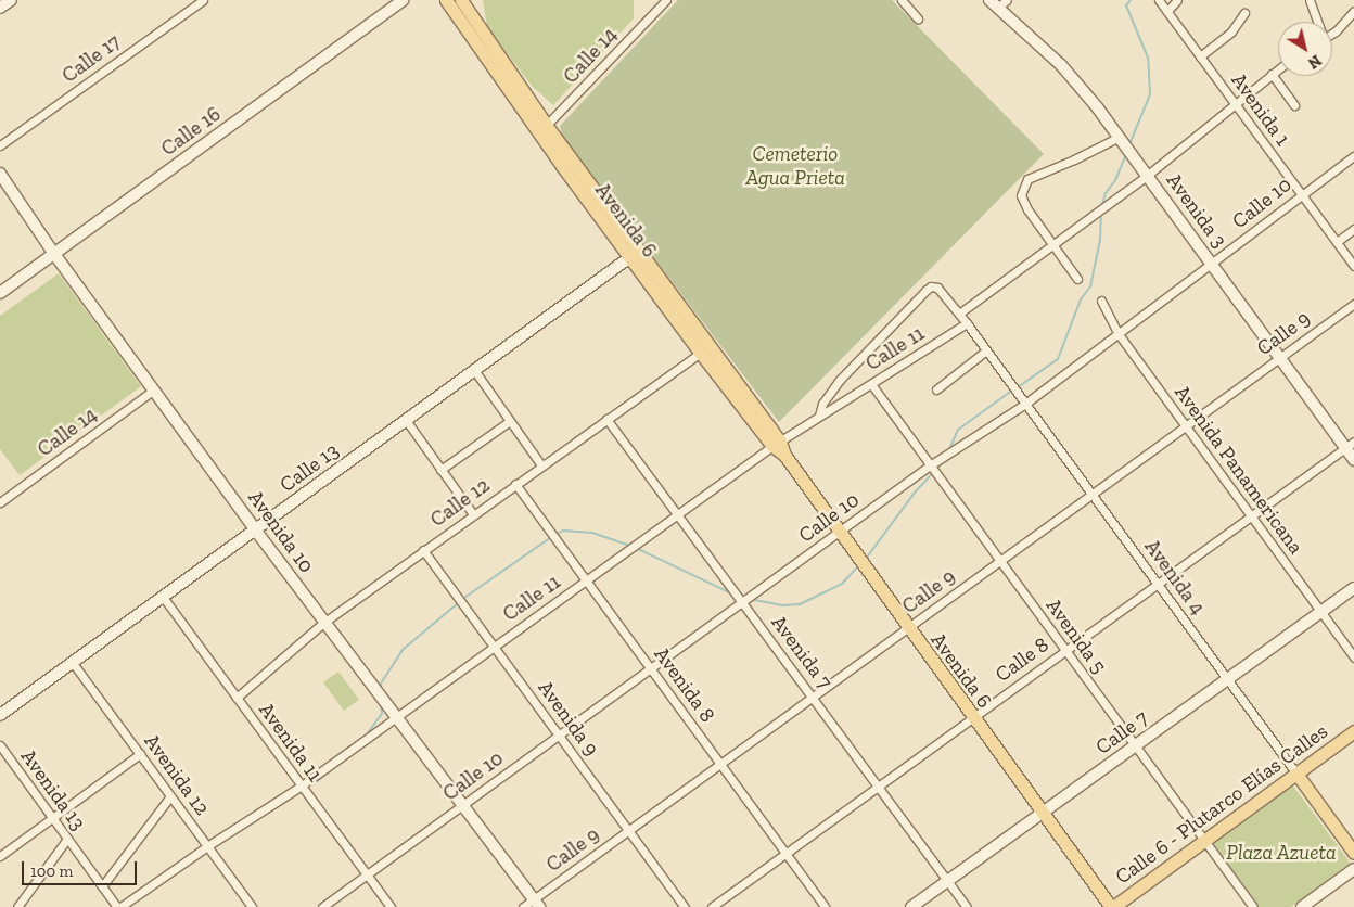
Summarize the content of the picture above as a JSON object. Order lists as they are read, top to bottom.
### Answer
{
  "streets": {
    "main road": ["Avenida 6", "Avenida 4", "Calle 6 - Plutarco Elías Calles"],
    "street": [
      "Calle 14",
      "Calle 17",
      "Avenida 1",
      "Calle 16",
      "Calle 10",
      "Avenida 3",
      "Calle 9",
      "Calle 11",
      "Calle 13",
      "Avenida Panamericana",
      "Calle 12",
      "Avenida 10",
      "Avenida 5",
      "Avenida 7",
      "Calle 8",
      "Avenida 8",
      "Avenida 9",
      "Calle 7",
      "Avenida 11",
      "Avenida 12",
      "Avenida 13"
    ]
  },
  "crossings": [
    ["Calle 14", "Avenida 6"],
    ["Calle 14", "Avenida 10"],
    ["Avenida 1", "Calle 10"],
    ["Calle 16", "Avenida 10"],
    ["Calle 10", "Avenida 3"],
    ["Calle 10", "Avenida 6"],
    ["Calle 10", "Avenida Panamericana"],
    ["Calle 10", "Avenida 10"],
    ["Calle 10", "Avenida 4"],
    ["Calle 10", "Avenida 5"],
    ["Calle 10", "Avenida 7"],
    ["Calle 10", "Avenida 8"],
    ["Calle 10", "Avenida 9"],
    ["Calle 10", "Avenida 11"],
    ["Avenida 3", "Calle 9"],
    ["Avenida 3", "Calle 8"],
    ["Avenida 6", "Calle 9"],
    ["Avenida 6", "Calle 11"],
    ["Avenida 6", "Calle 13"],
    ["Avenida 6", "Calle 12"],
    ["Avenida 6", "Calle 8"],
    ["Avenida 6", "Calle 7"],
    ["Avenida 6", "Calle 6 - Plutarco Elías Calles"],
    ["Calle 9", "Avenida Panamericana"],
    ["Calle 9", "Avenida 10"],
    ["Calle 9", "Avenida 4"],
    ["Calle 9", "Avenida 5"],
    ["Calle 9", "Avenida 7"],
    ["Calle 9", "Avenida 8"],
    ["Calle 9", "Avenida 9"],
    ["Calle 11", "Avenida 10"],
    ["Calle 11", "Avenida 4"],
    ["Calle 11", "Avenida 5"],
    ["Calle 11", "Avenida 7"],
    ["Calle 11", "Avenida 8"],
    ["Calle 11", "Avenida 9"],
    ["Calle 11", "Avenida 11"],
    ["Calle 11", "Avenida 12"],
    ["Calle 11", "Avenida 13"],
    ["Calle 13", "Avenida 10"],
    ["Calle 13", "Avenida 11"],
    ["Calle 13", "Avenida 12"],
    ["Avenida Panamericana", "Calle 8"],
    ["Avenida Panamericana", "Calle 7"],
    ["Calle 12", "Avenida 10"],
    ["Calle 12", "Avenida 7"],
    ["Calle 12", "Avenida 8"],
    ["Calle 12", "Avenida 9"],
    ["Calle 12", "Avenida 11"],
    ["Avenida 4", "Calle 8"],
    ["Avenida 4", "Calle 7"],
    ["Avenida 4", "Calle 6 - Plutarco Elías Calles"],
    ["Avenida 5", "Calle 8"],
    ["Avenida 5", "Calle 7"],
    ["Avenida 5", "Calle 6 - Plutarco Elías Calles"],
    ["Avenida 7", "Calle 8"],
    ["Avenida 7", "Calle 7"],
    ["Calle 8", "Avenida 8"]
  ],
  "parks": ["Cemeterio Agua Prieta", "Plaza Azueta"],
  "scale_bar": "100 m",
  "north": "bottom right"
}
